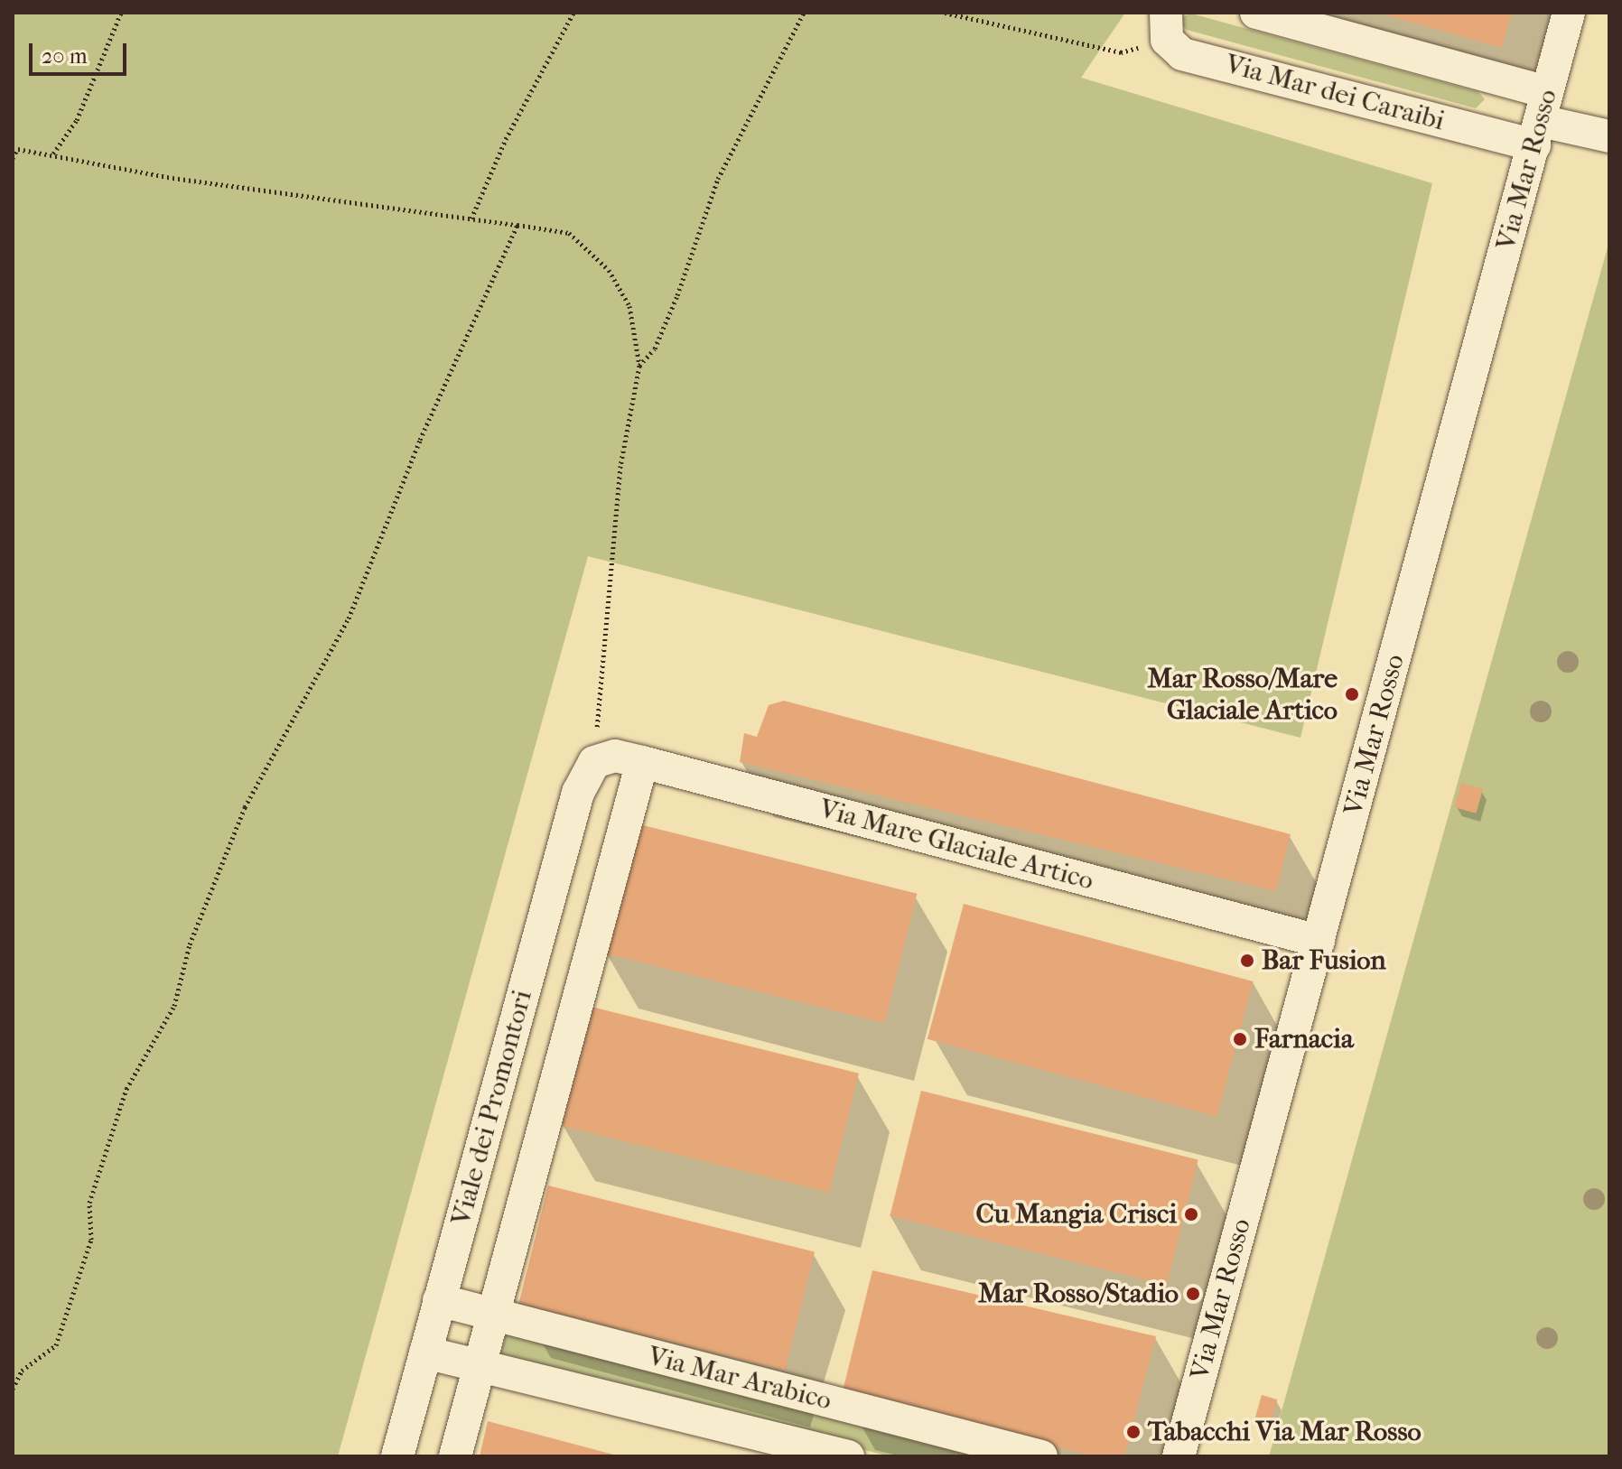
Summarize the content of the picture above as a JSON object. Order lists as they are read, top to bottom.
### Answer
{
  "streets": {
    "street": [
      "Via Mar dei Caraibi",
      "Via Mar Rosso",
      "Via Mare Glaciale Artico",
      "Viale dei Promontori",
      "Via Mar Arabico"
    ]
  },
  "crossings": [
    ["Via Mar dei Caraibi", "Via Mar Rosso"],
    ["Via Mar Rosso", "Via Mare Glaciale Artico"],
    ["Via Mare Glaciale Artico", "Viale dei Promontori"],
    ["Viale dei Promontori", "Via Mar Arabico"]
  ],
  "places": [
    "Mar Rosso/Mare Glaciale Artico",
    "Bar Fusion",
    "Farnacia",
    "Cu Mangia Crisci",
    "Mar Rosso/Stadio",
    "Tabacchi Via Mar Rosso"
  ],
  "scale_bar": "20 m"
}
